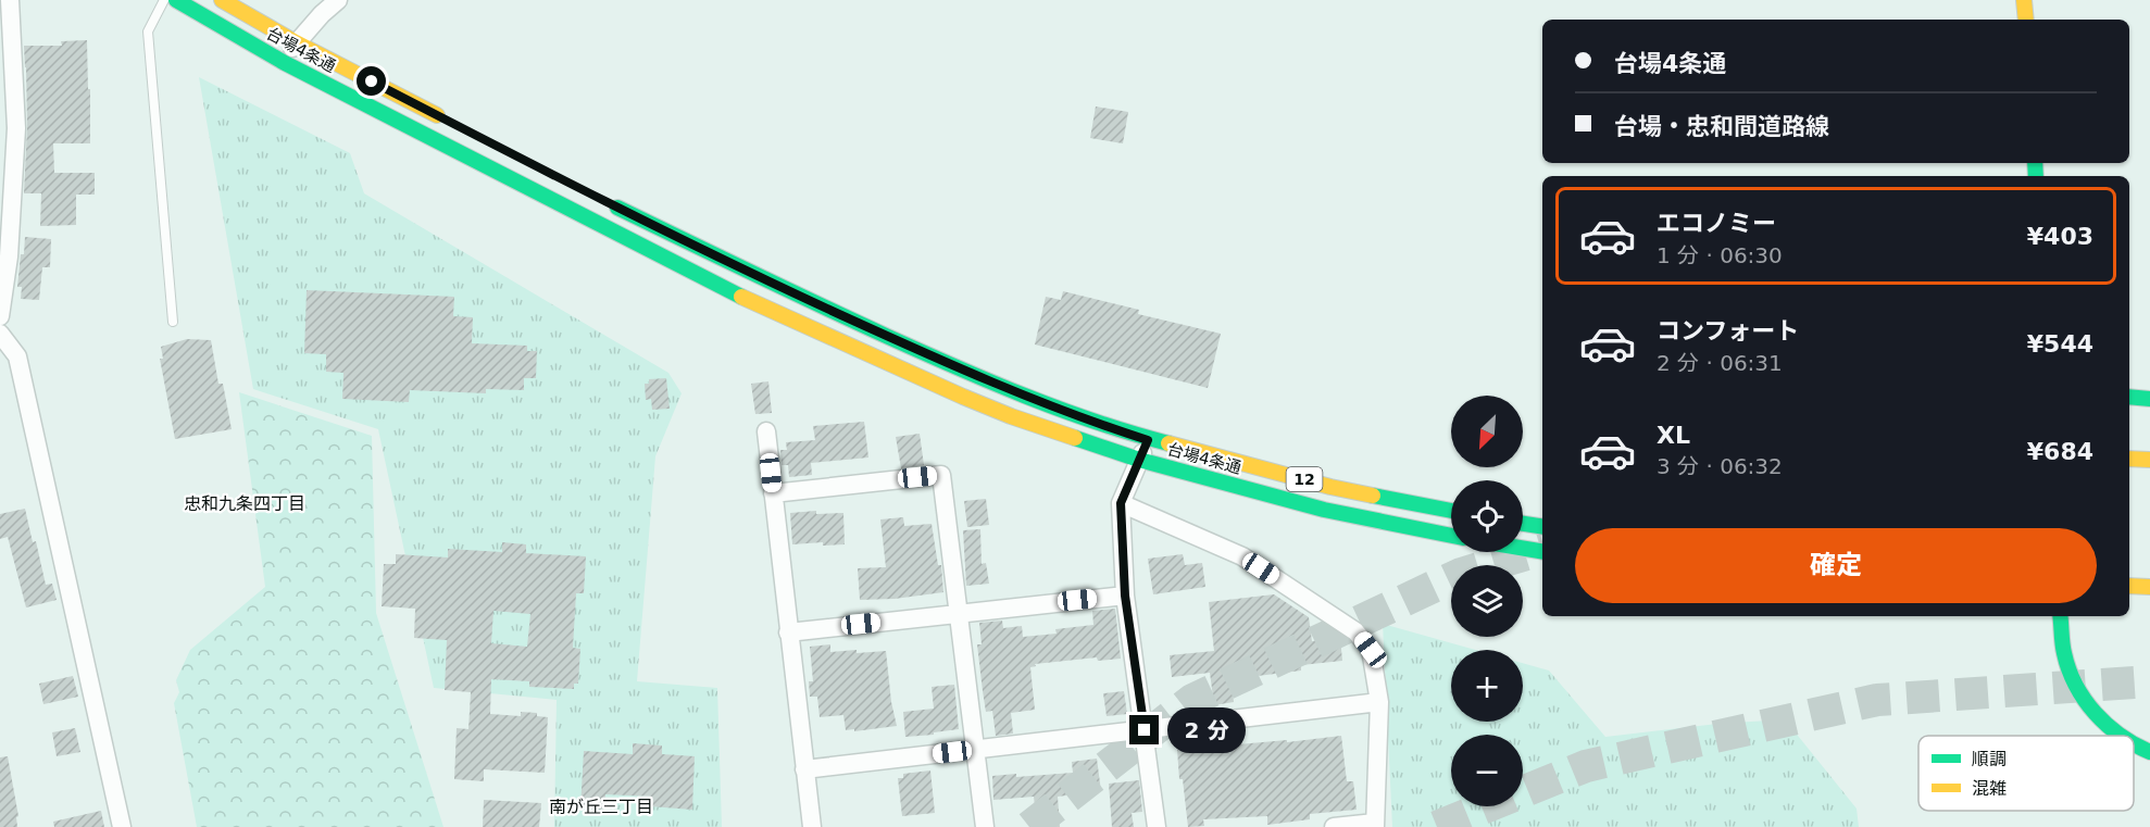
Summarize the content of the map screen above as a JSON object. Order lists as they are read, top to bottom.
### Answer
{
  "streets": {
    "main road": ["台場4条通", "12"]
  },
  "districts": ["忠和九条四丁目", "南が丘三丁目"],
  "legend": ["順調", "混雑"],
  "north": "bottom left",
  "page": {
    "banner": ["台場4条通", "台場・忠和間道路線"],
    "list": [
      {
        "name": "エコノミー",
        "note": "1 分 · 06:30",
        "value": "¥403"
      },
      {
        "name": "コンフォート",
        "note": "2 分 · 06:31",
        "value": "¥544"
      },
      {
        "name": "XL",
        "note": "3 分 · 06:32",
        "value": "¥684"
      }
    ],
    "map_buttons": ["+", "−"],
    "buttons": "確定",
    "bubble": "2 分"
  }
}
